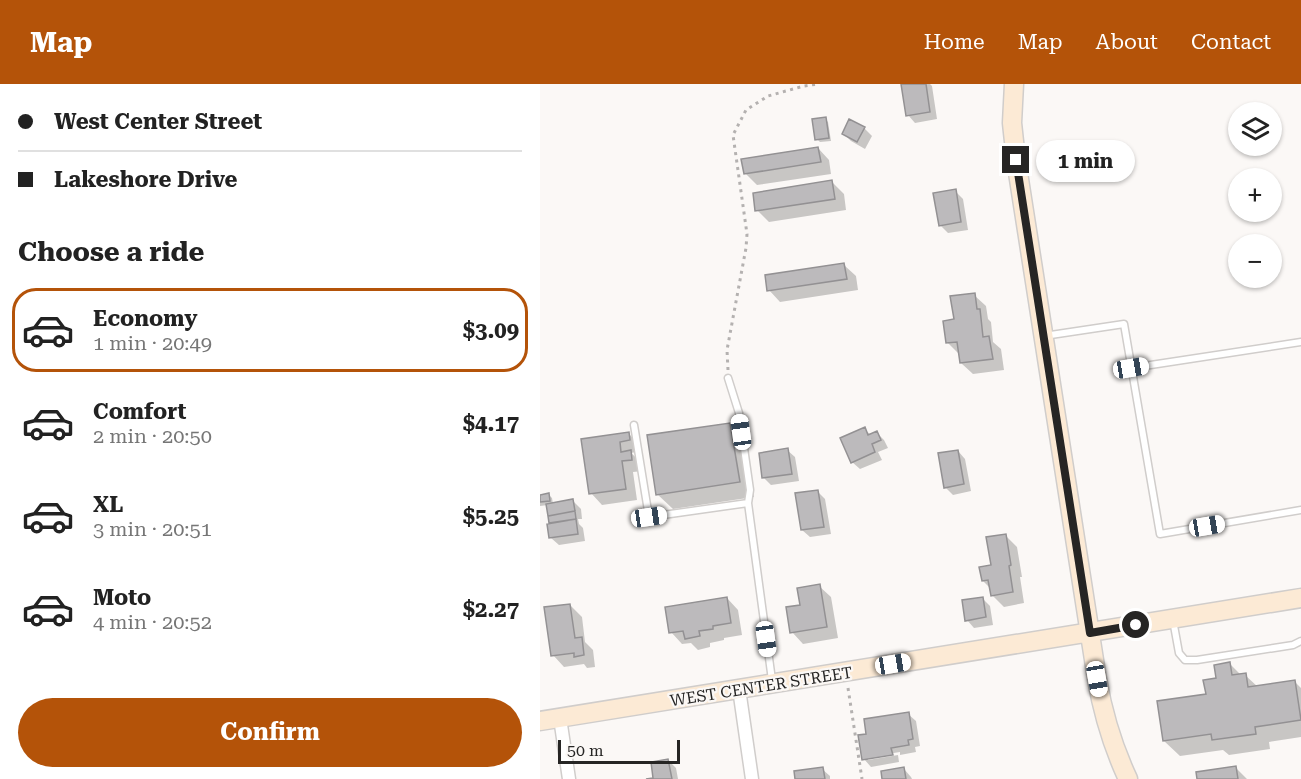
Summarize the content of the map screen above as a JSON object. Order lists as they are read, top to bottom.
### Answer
{
  "streets": {
    "main road": ["WEST CENTER STREET"]
  },
  "scale_bar": "50 m",
  "page": {
    "header": "Map",
    "nav": [
      "Home",
      "Map",
      "About",
      "Contact"
    ],
    "banner": ["West Center Street", "Lakeshore Drive"],
    "map_buttons": ["+", "−"],
    "bubble": "1 min",
    "heading": "Choose a ride",
    "list": [
      {
        "name": "Economy",
        "note": "1 min · 20:49",
        "value": "$3.09"
      },
      {
        "name": "Comfort",
        "note": "2 min · 20:50",
        "value": "$4.17"
      },
      {
        "name": "XL",
        "note": "3 min · 20:51",
        "value": "$5.25"
      },
      {
        "name": "Moto",
        "note": "4 min · 20:52",
        "value": "$2.27"
      }
    ],
    "buttons": "Confirm",
    "scale": "50 m"
  }
}
